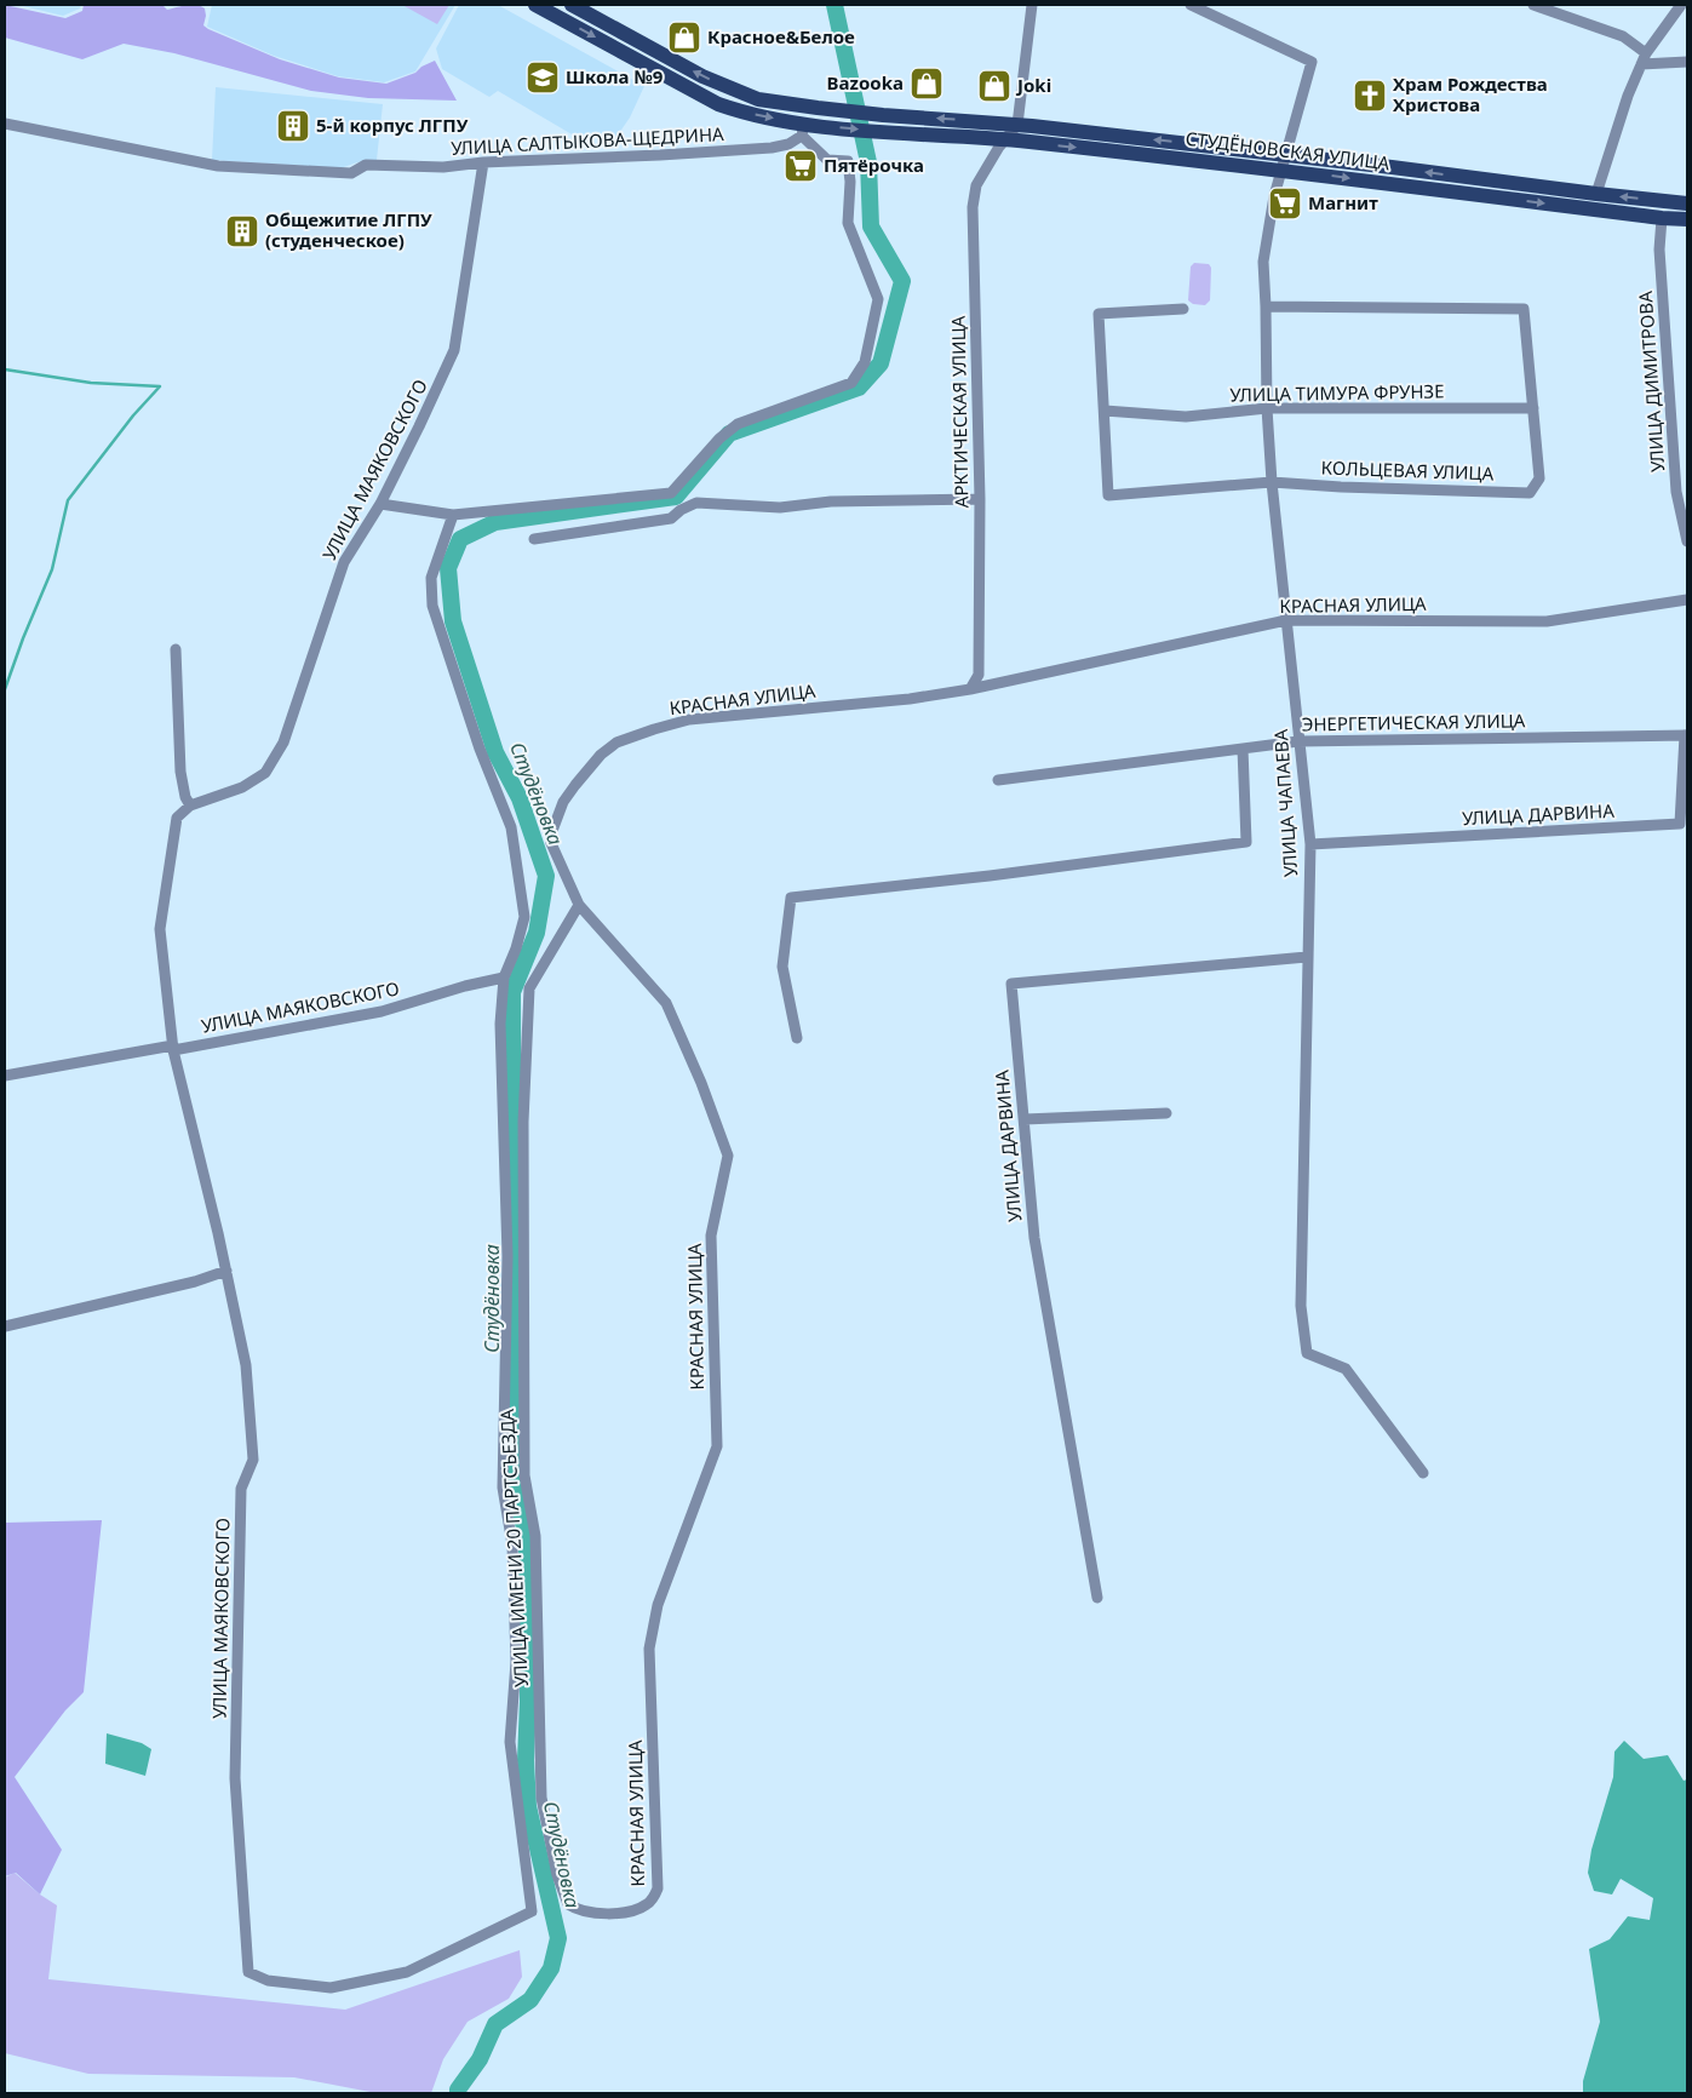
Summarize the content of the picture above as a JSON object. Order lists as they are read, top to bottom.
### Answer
{
  "streets": {
    "main road": ["СТУДЁНОВСКАЯ УЛИЦА"],
    "street": [
      "УЛИЦА САЛТЫКОВА-ЩЕДРИНА",
      "УЛИЦА ДИМИТРОВА",
      "УЛИЦА ТИМУРА ФРУНЗЕ",
      "АРКТИЧЕСКАЯ УЛИЦА",
      "УЛИЦА МАЯКОВСКОГО",
      "КОЛЬЦЕВАЯ УЛИЦА",
      "КРАСНАЯ УЛИЦА",
      "ЭНЕРГЕТИЧЕСКАЯ УЛИЦА",
      "УЛИЦА ЧАПАЕВА",
      "УЛИЦА ДАРВИНА",
      "УЛИЦА ИМЕНИ 20 ПАРТСЪЕЗДА"
    ]
  },
  "crossings": [
    ["УЛИЦА САЛТЫКОВА-ЩЕДРИНА", "СТУДЁНОВСКАЯ УЛИЦА"],
    ["УЛИЦА САЛТЫКОВА-ЩЕДРИНА", "УЛИЦА МАЯКОВСКОГО"],
    ["СТУДЁНОВСКАЯ УЛИЦА", "УЛИЦА ДИМИТРОВА"],
    ["СТУДЁНОВСКАЯ УЛИЦА", "АРКТИЧЕСКАЯ УЛИЦА"],
    ["СТУДЁНОВСКАЯ УЛИЦА", "УЛИЦА ЧАПАЕВА"],
    ["УЛИЦА ТИМУРА ФРУНЗЕ", "КОЛЬЦЕВАЯ УЛИЦА"],
    ["УЛИЦА ТИМУРА ФРУНЗЕ", "УЛИЦА ЧАПАЕВА"],
    ["АРКТИЧЕСКАЯ УЛИЦА", "КРАСНАЯ УЛИЦА"],
    ["УЛИЦА МАЯКОВСКОГО", "УЛИЦА ИМЕНИ 20 ПАРТСЪЕЗДА"],
    ["КОЛЬЦЕВАЯ УЛИЦА", "УЛИЦА ЧАПАЕВА"],
    ["КРАСНАЯ УЛИЦА", "УЛИЦА ЧАПАЕВА"],
    ["КРАСНАЯ УЛИЦА", "УЛИЦА ИМЕНИ 20 ПАРТСЪЕЗДА"],
    ["ЭНЕРГЕТИЧЕСКАЯ УЛИЦА", "УЛИЦА ЧАПАЕВА"],
    ["ЭНЕРГЕТИЧЕСКАЯ УЛИЦА", "УЛИЦА ДАРВИНА"],
    ["УЛИЦА ЧАПАЕВА", "УЛИЦА ДАРВИНА"]
  ],
  "water": ["Студёновка"],
  "places": {
    "shop": ["Красное&Белое", "Bazooka", "Joki"],
    "school or university": ["Школа №9"],
    "church": ["Храм Рождества Христова"],
    "building": ["5-й корпус ЛГПУ", "Общежитие ЛГПУ (студенческое)"],
    "supermarket": ["Пятёрочка", "Магнит"]
  }
}
